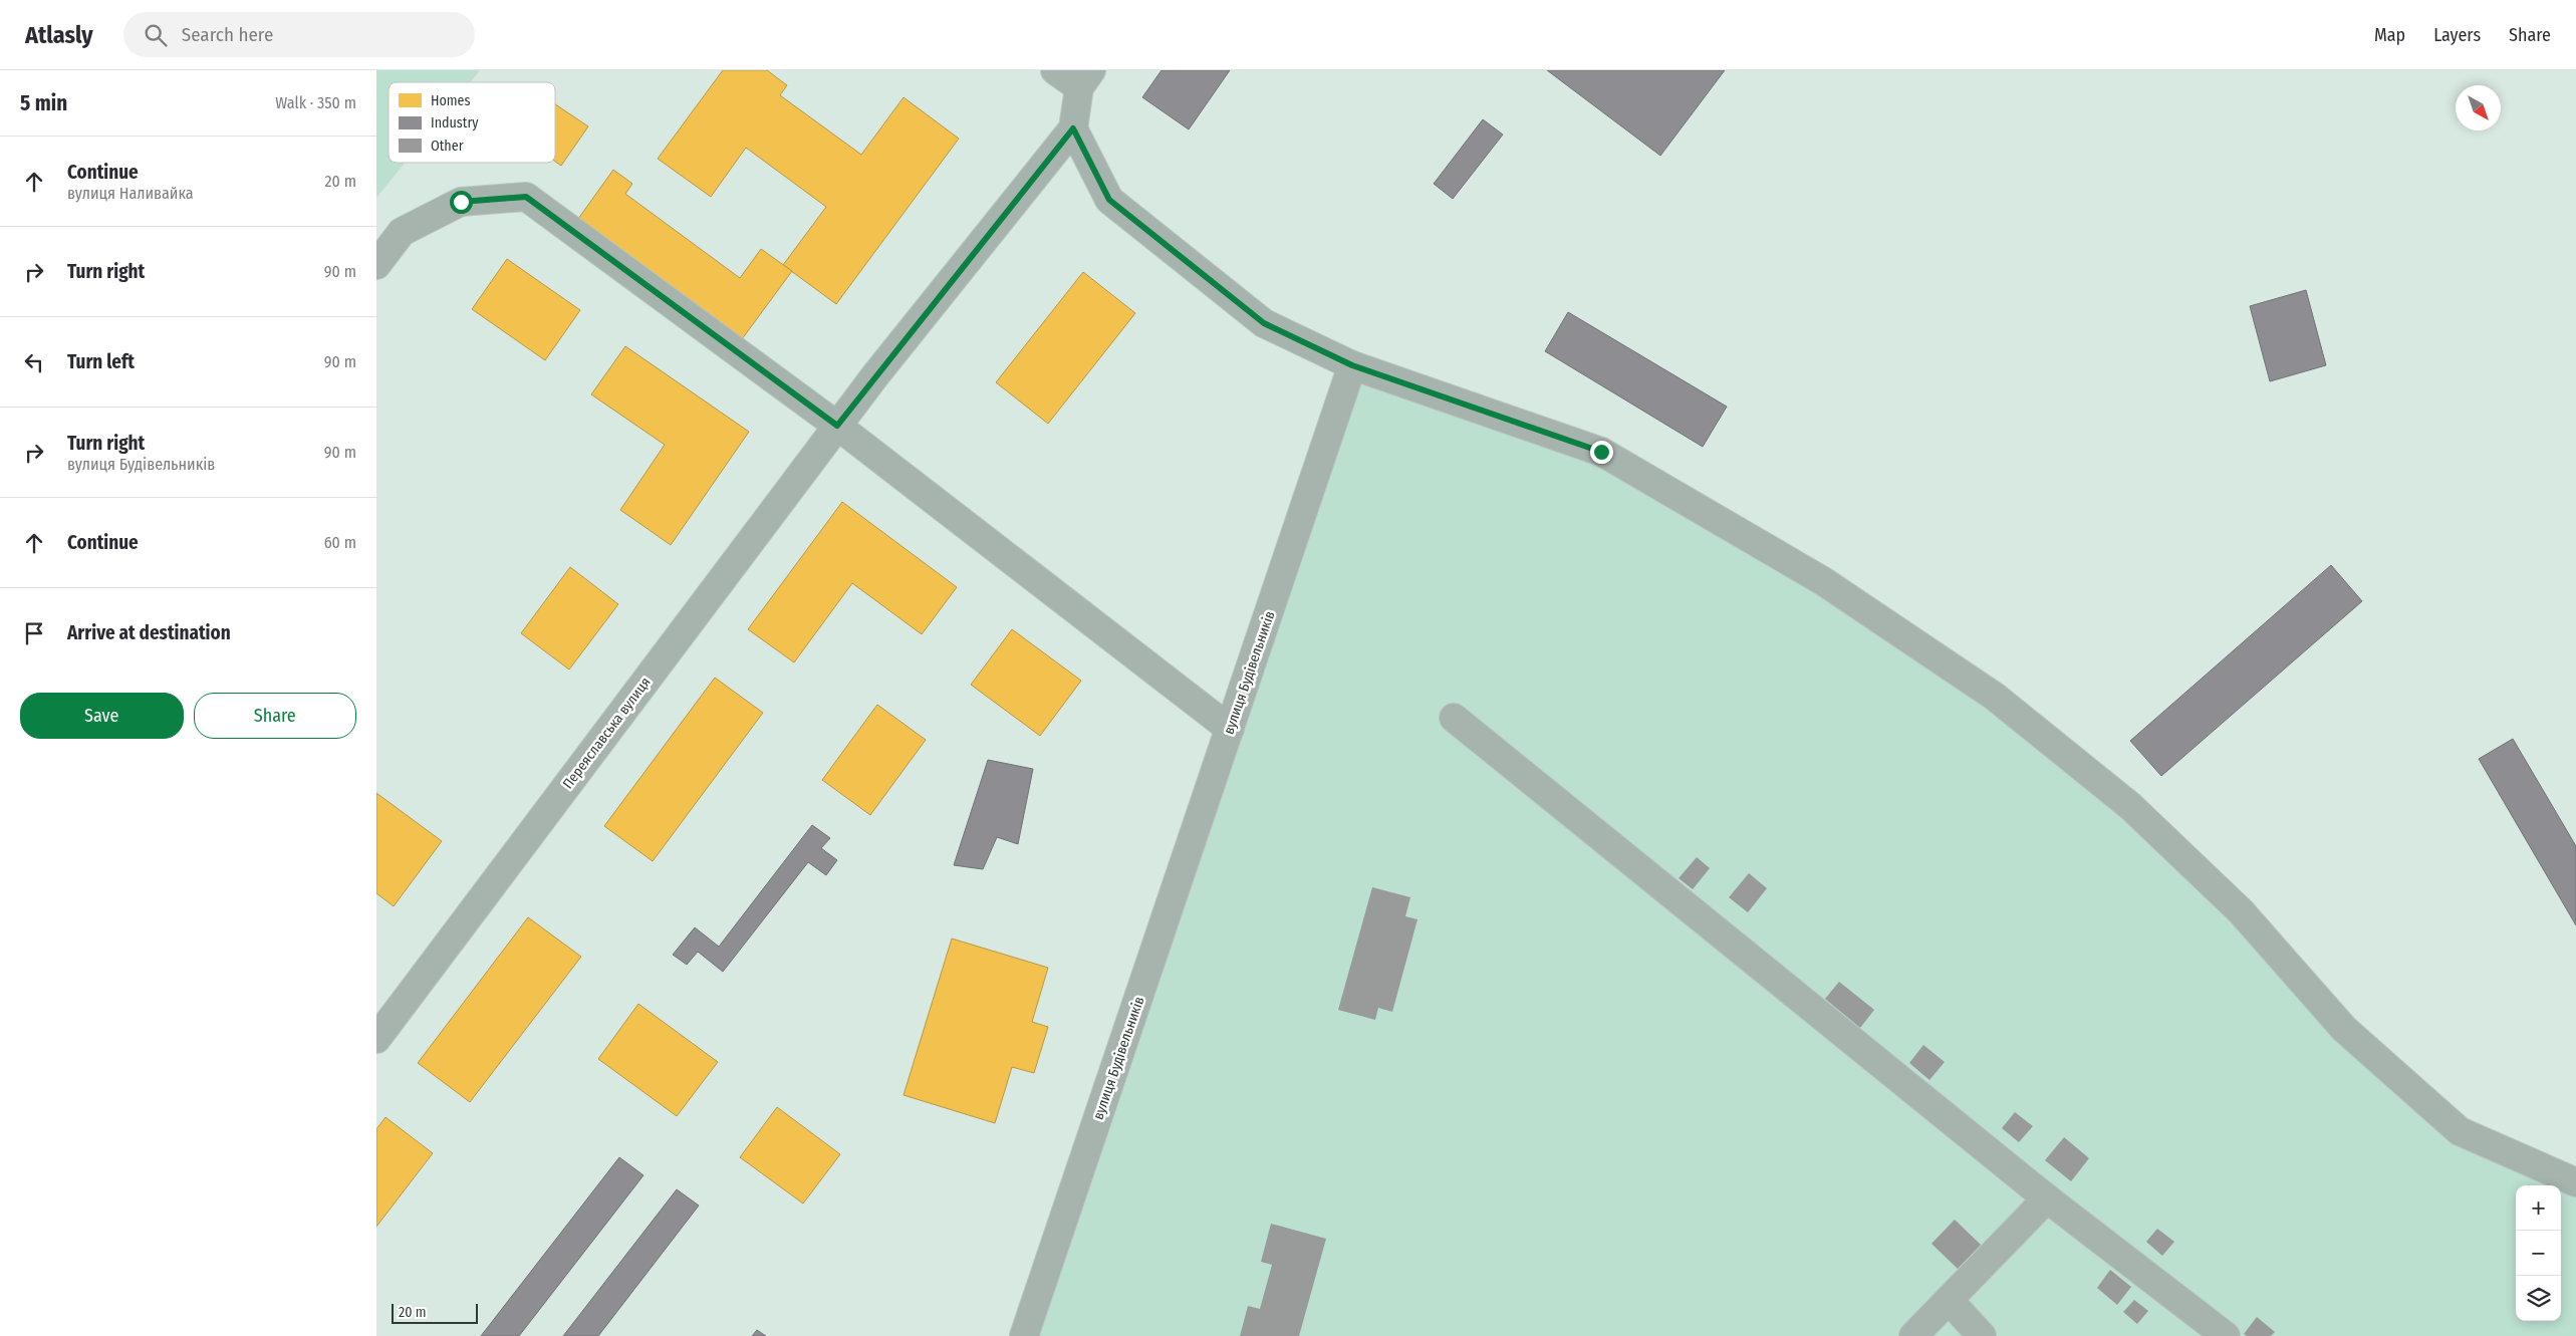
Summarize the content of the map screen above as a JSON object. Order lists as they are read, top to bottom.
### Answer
{
  "streets": {
    "street": ["вулиця Будівельників", "Переяславська вулиця"]
  },
  "legend": ["Homes", "Industry", "Other"],
  "scale_bar": "20 m",
  "north": "bottom right",
  "page": {
    "header": "Atlasly",
    "search": "Search here",
    "nav": ["Map", "Layers", "Share"],
    "heading": ["5 min", "Walk · 350 m"],
    "list": [
      ["Continue", "вулиця Наливайка", "20 m"],
      ["Turn right", "90 m"],
      ["Turn left", "90 m"],
      ["Turn right", "вулиця Будівельників", "90 m"],
      ["Continue", "60 m"],
      "Arrive at destination"
    ],
    "buttons": ["Save", "Share"],
    "map_buttons": ["+", "−"],
    "scale": "20 m"
  }
}
